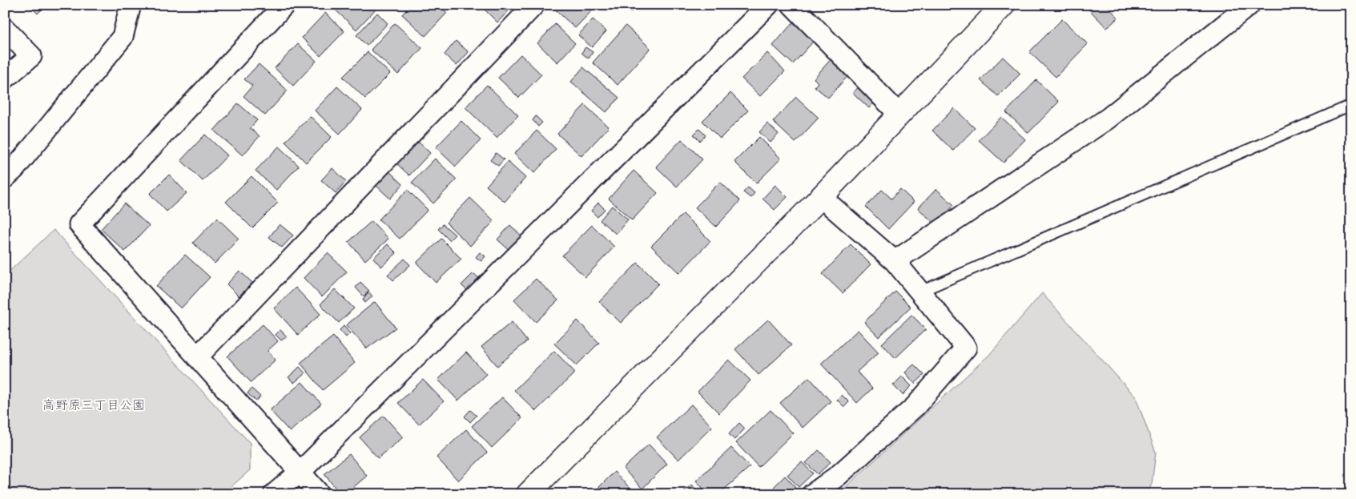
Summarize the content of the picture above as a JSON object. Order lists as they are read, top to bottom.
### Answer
{
  "parks": ["高野原三丁目公園"]
}
